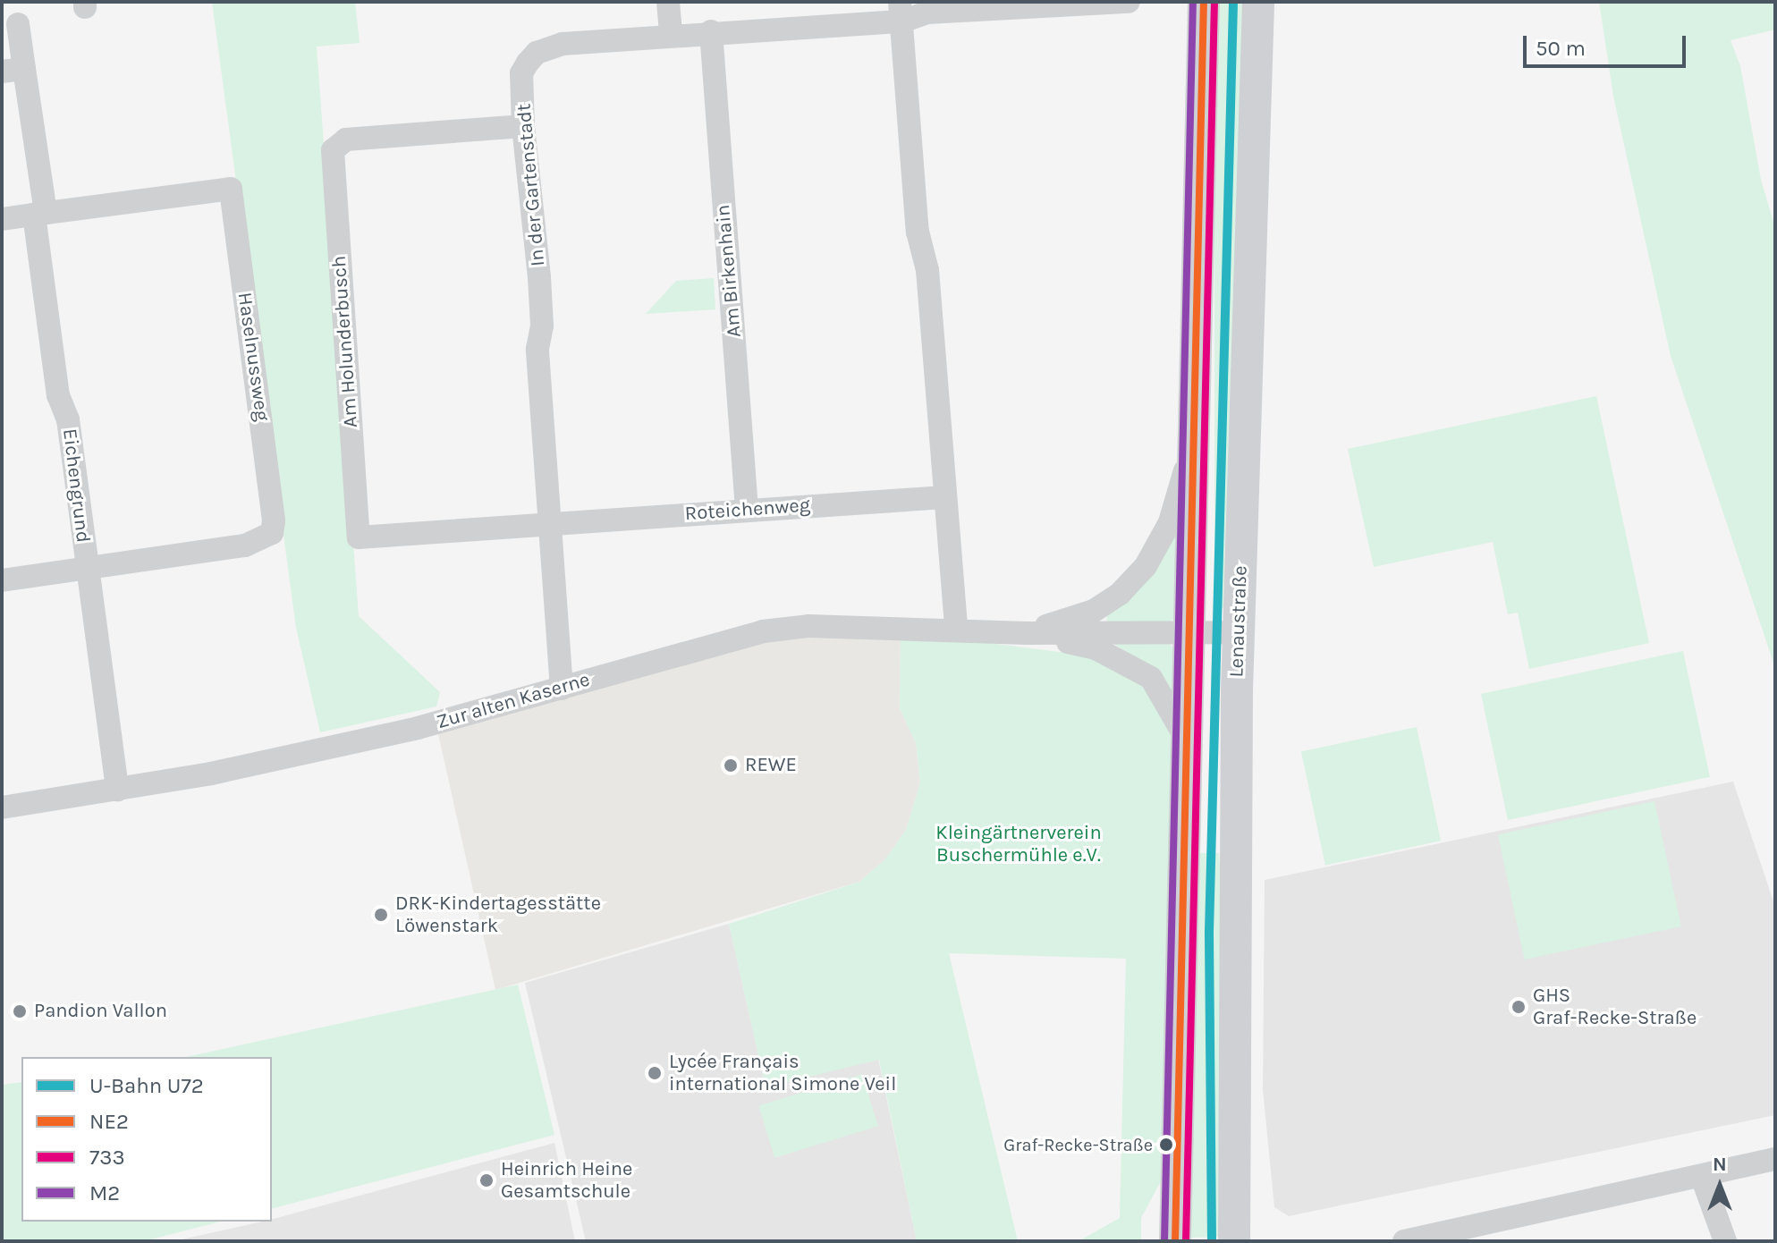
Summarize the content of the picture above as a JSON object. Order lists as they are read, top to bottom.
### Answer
{
  "streets": {
    "main road": ["Lenaustraße"],
    "street": [
      "In der Gartenstadt",
      "Am Birkenhain",
      "Am Holunderbusch",
      "Haselnussweg",
      "Eichengrund",
      "Roteichenweg",
      "Zur alten Kaserne"
    ]
  },
  "crossings": [
    ["In der Gartenstadt", "Am Birkenhain"],
    ["In der Gartenstadt", "Am Holunderbusch"],
    ["In der Gartenstadt", "Roteichenweg"],
    ["In der Gartenstadt", "Zur alten Kaserne"],
    ["Am Birkenhain", "Roteichenweg"],
    ["Am Holunderbusch", "Roteichenweg"],
    ["Haselnussweg", "Eichengrund"],
    ["Eichengrund", "Zur alten Kaserne"],
    ["Lenaustraße", "Zur alten Kaserne"]
  ],
  "parks": ["Kleingärtnerverein Buschermühle e.V."],
  "places": [
    "REWE",
    "DRK-Kindertagesstätte Löwenstark",
    "GHS Graf-Recke-Straße",
    "Pandion Vallon",
    "Lycée Français international Simone Veil",
    "Graf-Recke-Straße",
    "Heinrich Heine Gesamtschule"
  ],
  "lines": [
    "metro line U72",
    "transit line NE2",
    "transit line 733",
    "transit line M2"
  ],
  "legend": [
    "U-Bahn U72",
    "NE2",
    "733",
    "M2"
  ],
  "scale_bar": "50 m",
  "north": "top"
}
